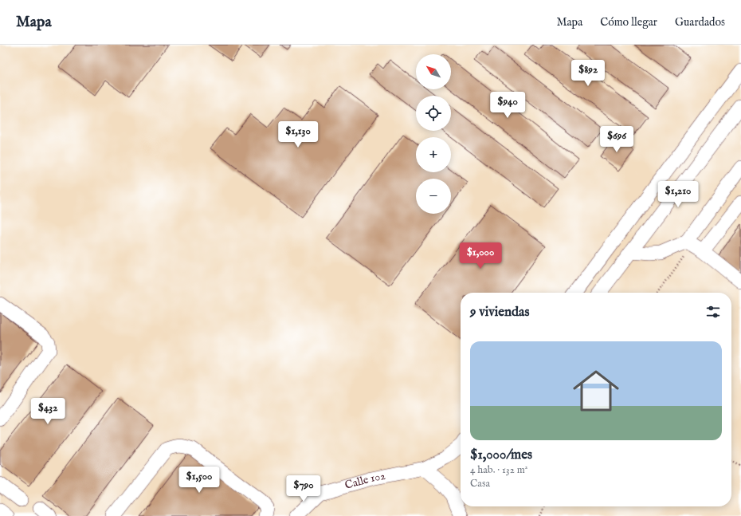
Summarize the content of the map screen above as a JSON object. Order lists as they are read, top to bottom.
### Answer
{
  "streets": {
    "street": ["Calle 102"]
  },
  "north": "top left",
  "page": {
    "header": "Mapa",
    "nav": ["Mapa", "Cómo llegar", "Guardados"],
    "map_buttons": ["+", "−"],
    "price": [
      "$892",
      "$940",
      "$1,130",
      "$696",
      "$1,210",
      "$1,000",
      "$432",
      "$1,500",
      "$790"
    ],
    "heading": "9 viviendas",
    "list": [
      {
        "name": "$1,000/mes",
        "note": "4 hab. · 132 m² · Casa"
      }
    ]
  }
}
